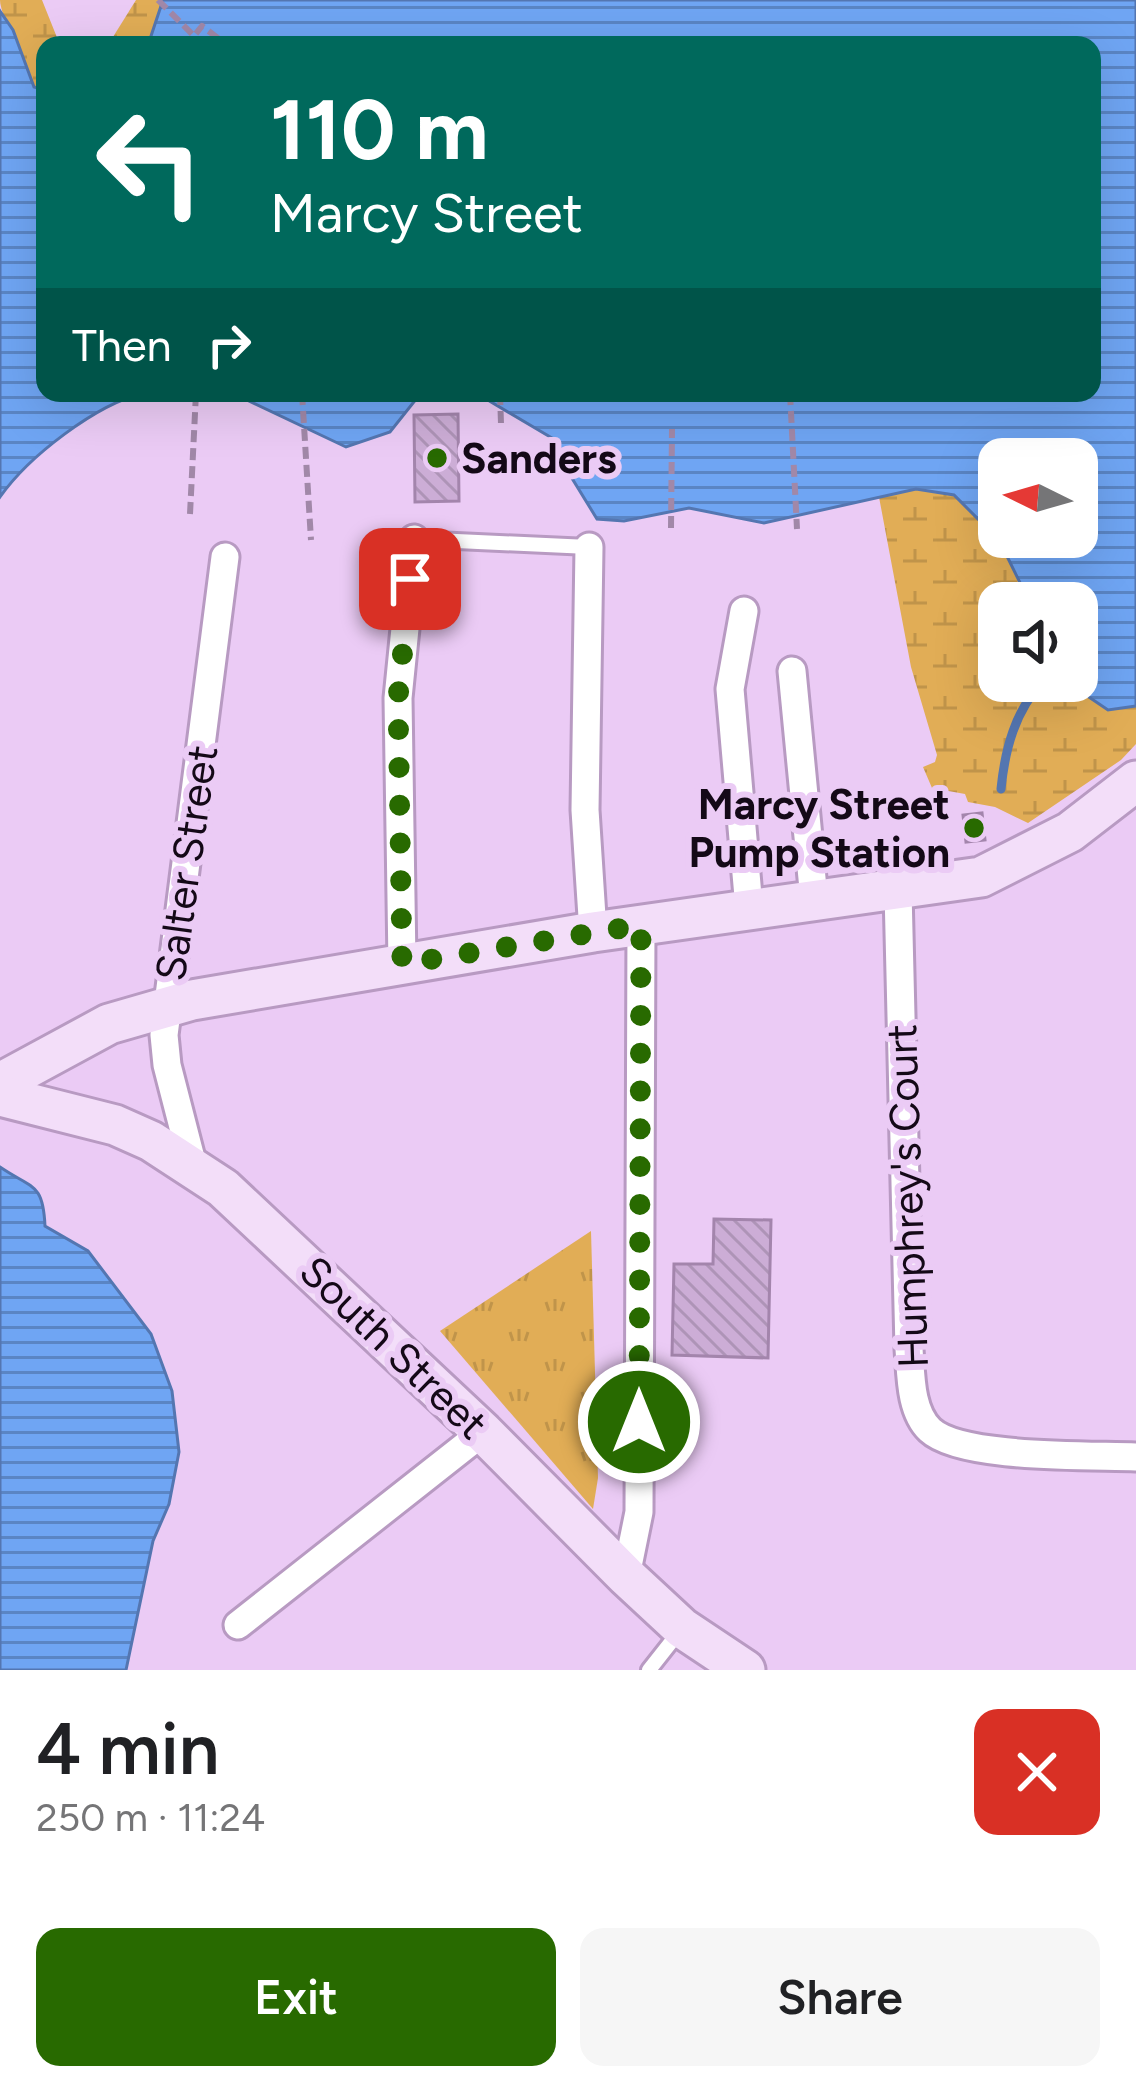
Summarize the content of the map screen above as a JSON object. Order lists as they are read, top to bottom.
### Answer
{
  "streets": {
    "main road": ["South Street"],
    "street": ["Salter Street", "Humphrey's Court"]
  },
  "crossings": [
    ["Salter Street", "South Street"]
  ],
  "places": ["Sanders", "Marcy Street Pump Station"],
  "north": "left",
  "page": {
    "turn": ["110 m", "Marcy Street"],
    "then": "Then",
    "heading": ["4 min", "250 m · 11:24"],
    "buttons": ["Exit", "Share"]
  }
}
